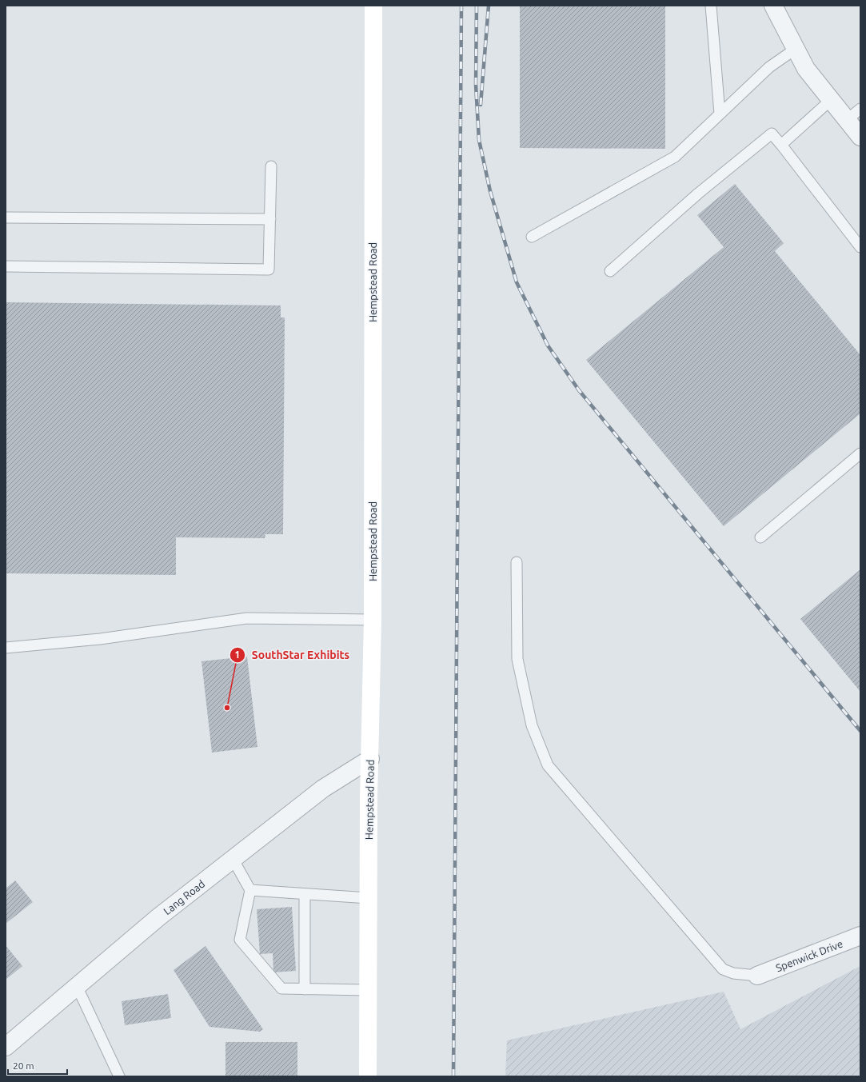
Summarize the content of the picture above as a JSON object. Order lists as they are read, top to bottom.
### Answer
{
  "streets": {
    "main road": ["Hempstead Road"],
    "street": ["Lang Road", "Spenwick Drive"]
  },
  "crossings": [
    ["Hempstead Road", "Lang Road"]
  ],
  "places": ["SouthStar Exhibits"],
  "scale_bar": "20 m"
}
